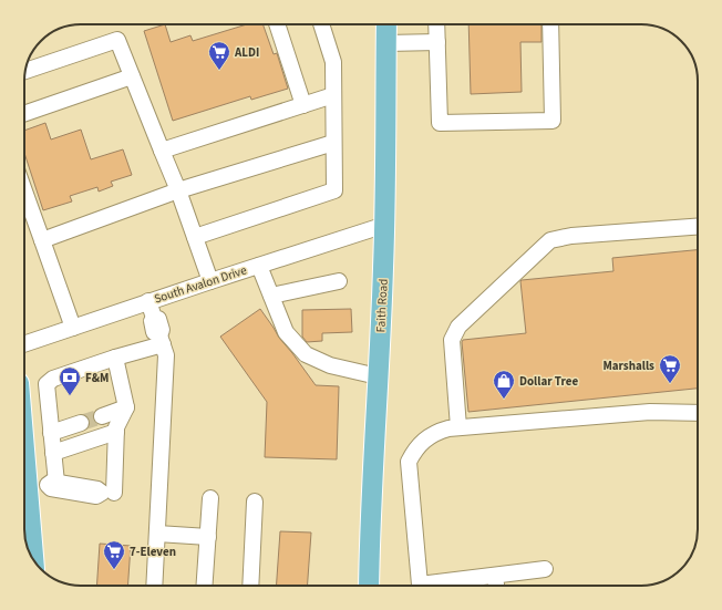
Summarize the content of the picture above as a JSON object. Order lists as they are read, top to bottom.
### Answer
{
  "streets": {
    "main road": ["Faith Road"],
    "street": ["South Avalon Drive"]
  },
  "crossings": [
    ["South Avalon Drive", "Faith Road"]
  ],
  "places": {
    "supermarket": ["ALDI", "Marshalls", "7-Eleven"],
    "bank": ["F&M"],
    "shop": ["Dollar Tree"]
  }
}
